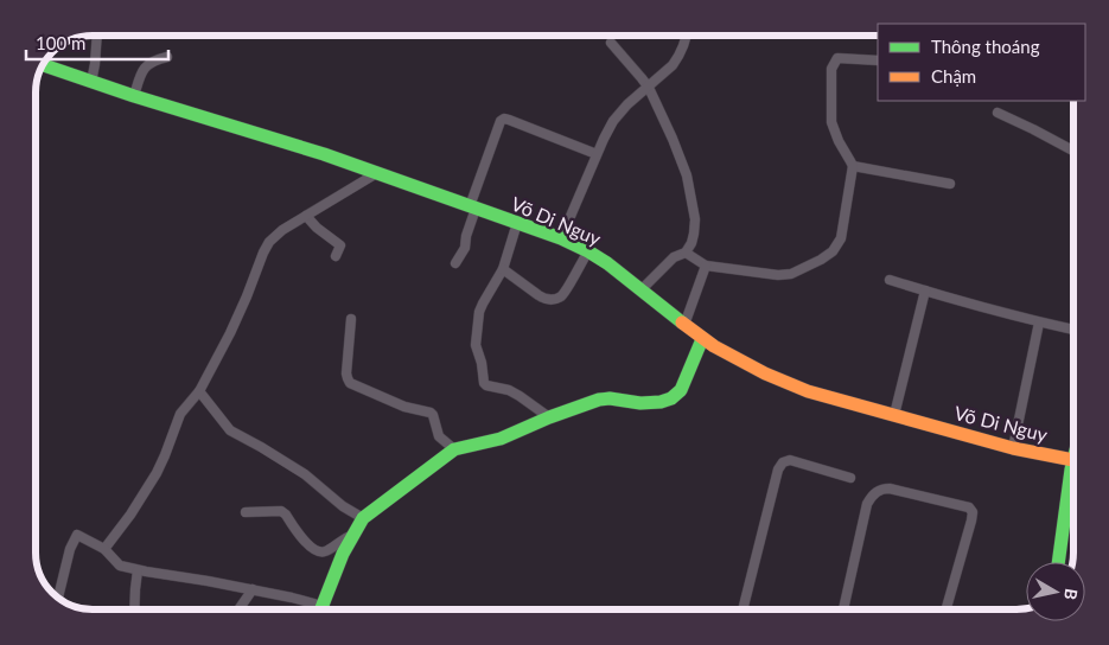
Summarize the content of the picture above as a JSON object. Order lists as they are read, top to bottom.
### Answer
{
  "streets": {
    "street": ["Võ Di Nguy"]
  },
  "legend": ["Thông thoáng", "Chậm"],
  "scale_bar": "100 m",
  "north": "right"
}
